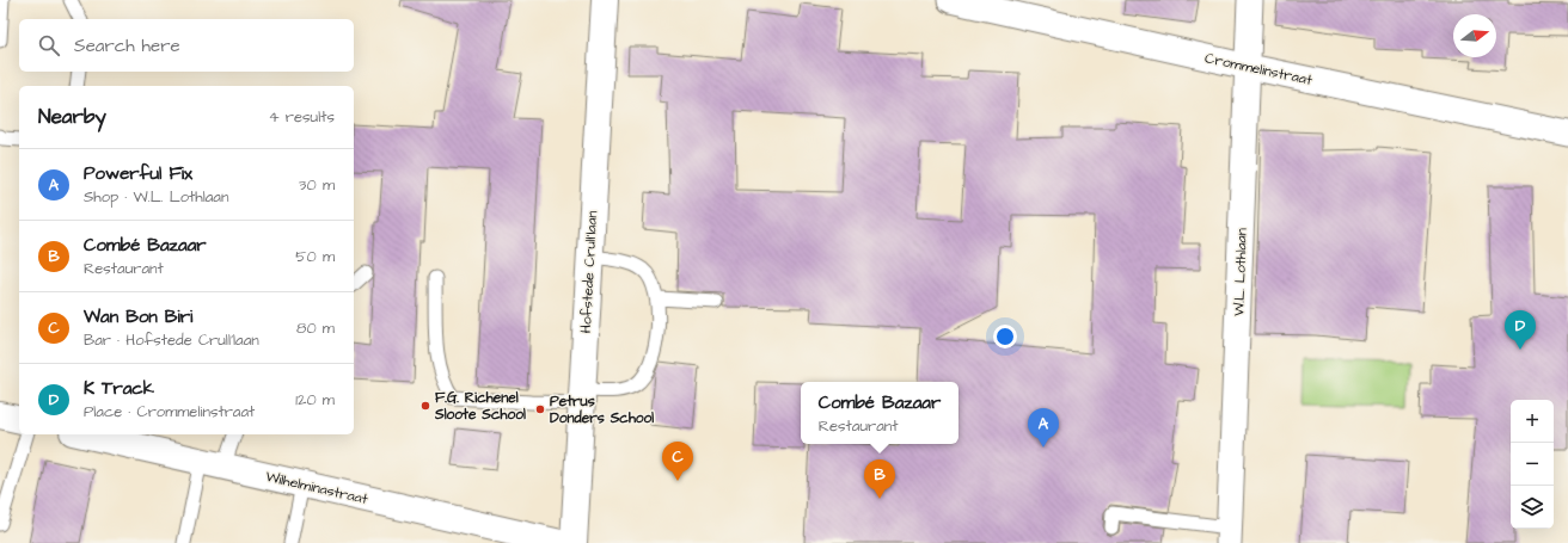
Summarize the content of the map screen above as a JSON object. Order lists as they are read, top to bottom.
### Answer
{
  "streets": {
    "street": [
      "Crommelinstraat",
      "Hofstede Crull'laan",
      "W.L. Lothlaan",
      "Wilhelminastraat"
    ]
  },
  "crossings": [
    ["Crommelinstraat", "W.L. Lothlaan"]
  ],
  "places": ["F.G. Richenel Sloote School", "Petrus Donders School"],
  "north": "right",
  "page": {
    "search": "Search here",
    "heading": ["Nearby", "4 results"],
    "list": [
      {
        "mark": "A",
        "name": "Powerful Fix",
        "note": "Shop · W.L. Lothlaan",
        "value": "30 m"
      },
      {
        "mark": "B",
        "name": "Combé Bazaar",
        "note": "Restaurant",
        "value": "50 m"
      },
      {
        "mark": "C",
        "name": "Wan Bon Biri",
        "note": "Bar · Hofstede Crull'laan",
        "value": "80 m"
      },
      {
        "mark": "D",
        "name": "K Track",
        "note": "Place · Crommelinstraat",
        "value": "120 m"
      }
    ],
    "pins": [
      "D",
      "A",
      "C",
      "B"
    ],
    "popup": ["Combé Bazaar", "Restaurant"],
    "map_buttons": ["+", "−"]
  }
}
